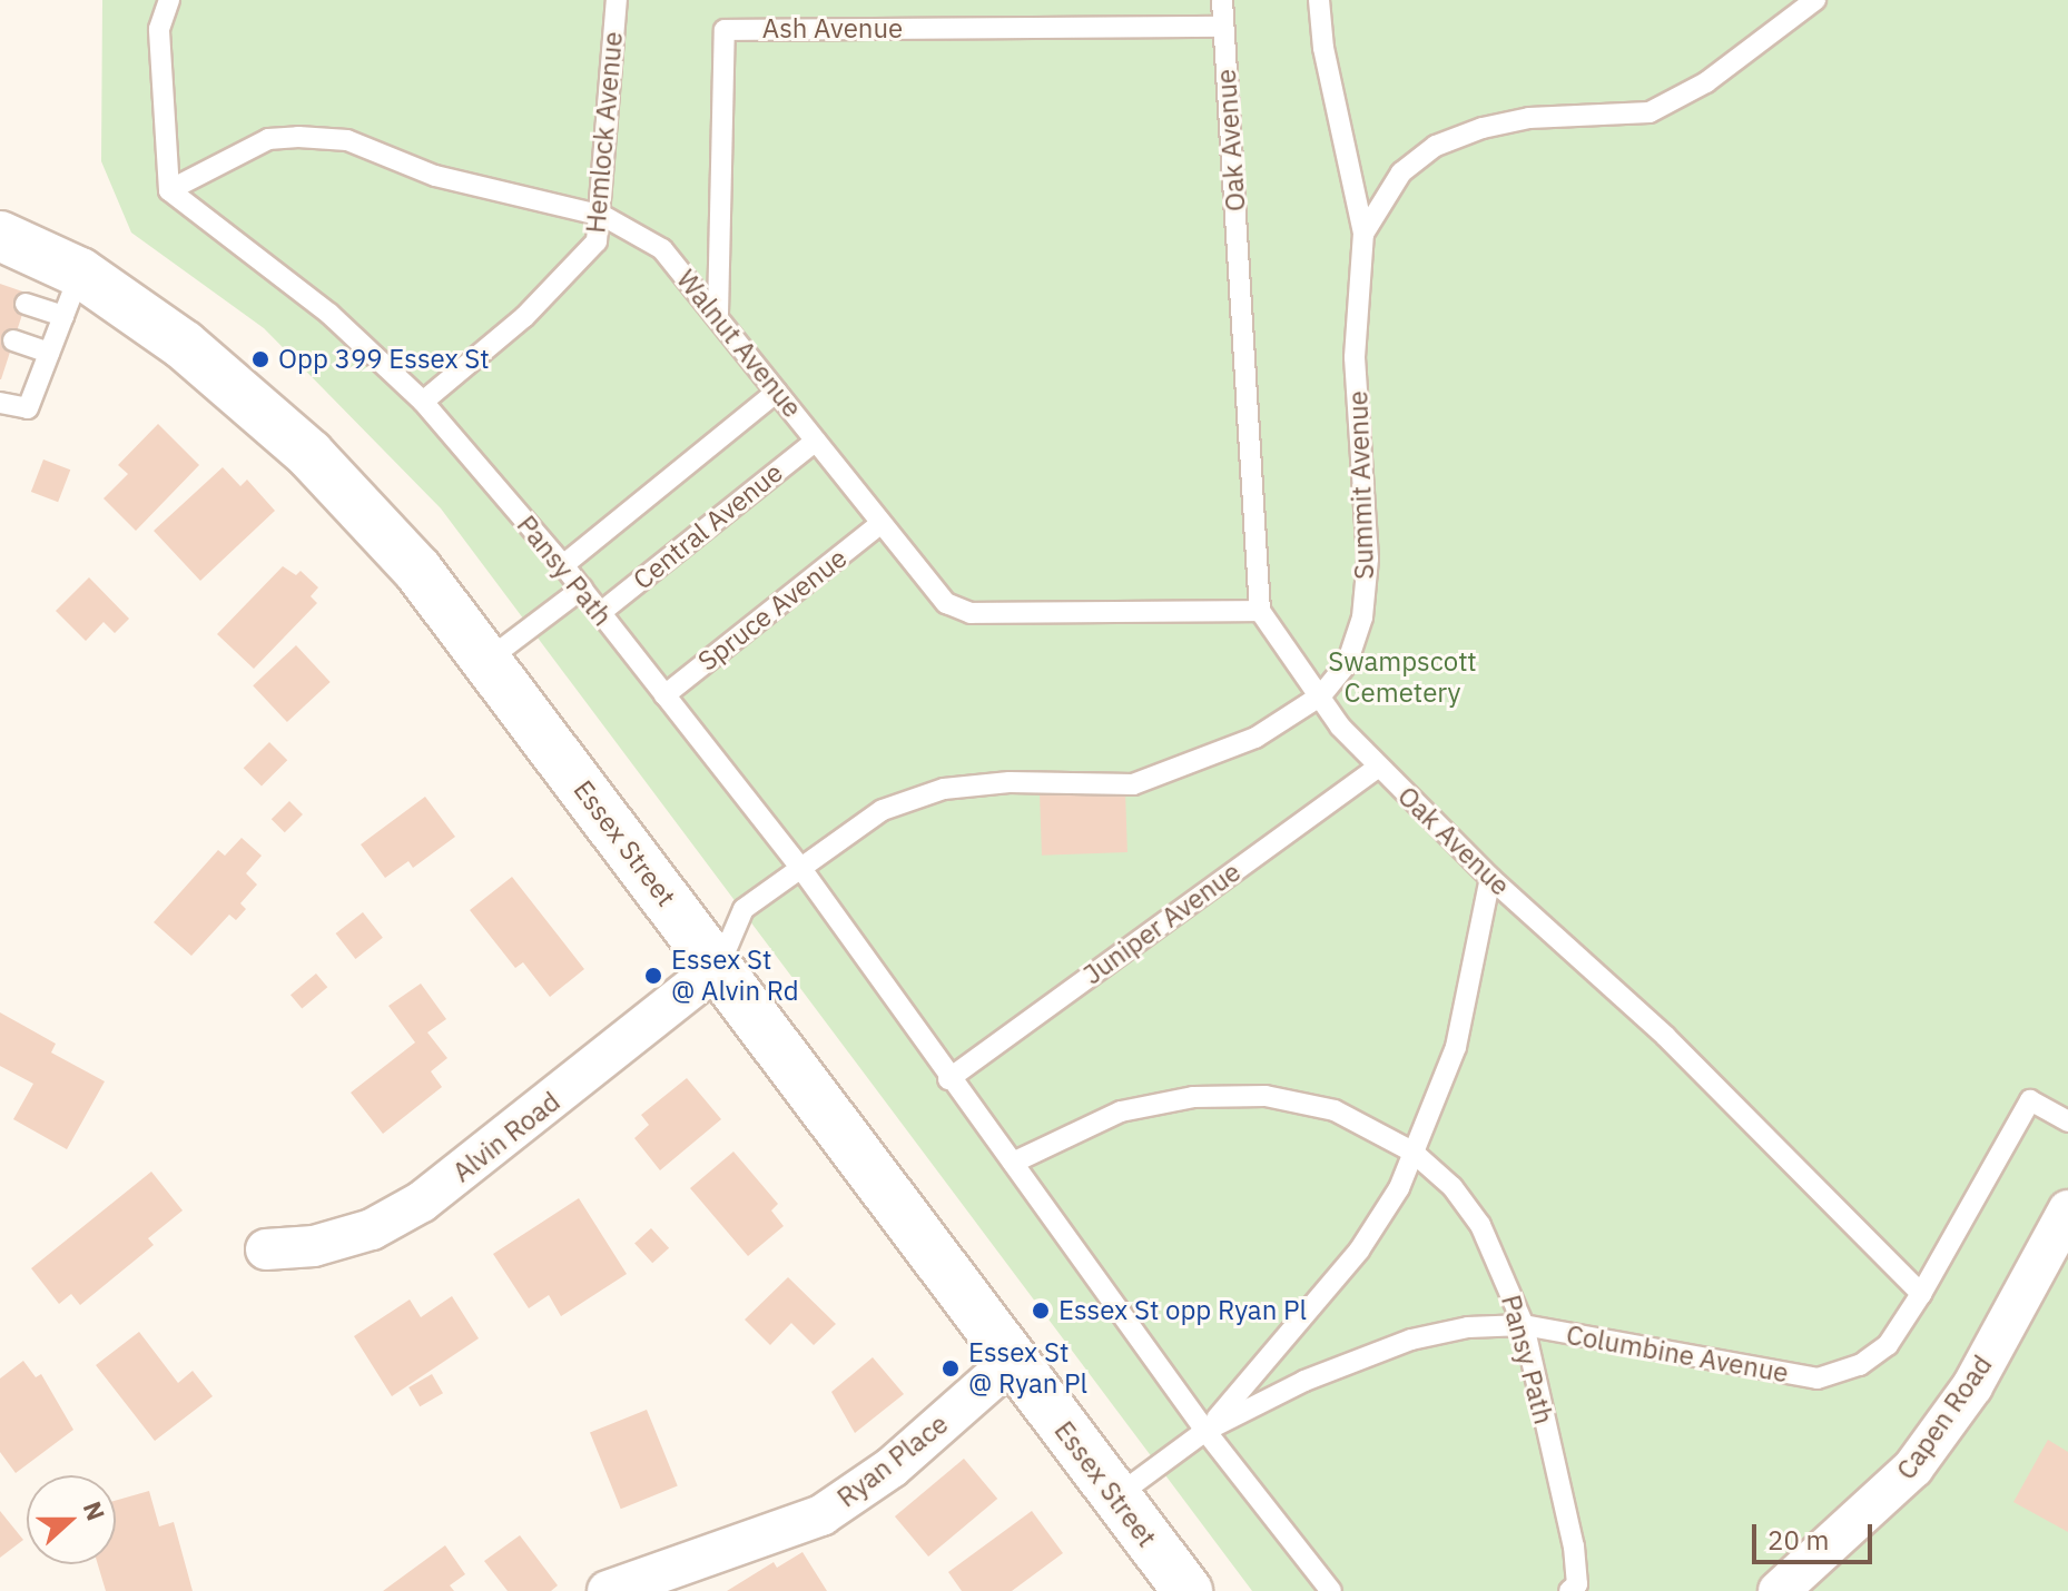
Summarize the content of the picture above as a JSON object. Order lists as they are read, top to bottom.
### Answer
{
  "streets": {
    "main road": ["Essex Street"],
    "street": ["Alvin Road", "Capen Road", "Ryan Place"],
    "lane": [
      "Ash Avenue",
      "Hemlock Avenue",
      "Oak Avenue",
      "Walnut Avenue",
      "Summit Avenue",
      "Central Avenue",
      "Pansy Path",
      "Spruce Avenue",
      "Juniper Avenue",
      "Columbine Avenue"
    ]
  },
  "crossings": [
    ["Ash Avenue", "Oak Avenue"],
    ["Ash Avenue", "Walnut Avenue"],
    ["Hemlock Avenue", "Walnut Avenue"],
    ["Hemlock Avenue", "Pansy Path"],
    ["Oak Avenue", "Walnut Avenue"],
    ["Oak Avenue", "Summit Avenue"],
    ["Oak Avenue", "Juniper Avenue"],
    ["Oak Avenue", "Columbine Avenue"],
    ["Walnut Avenue", "Central Avenue"],
    ["Walnut Avenue", "Pansy Path"],
    ["Walnut Avenue", "Spruce Avenue"],
    ["Summit Avenue", "Pansy Path"],
    ["Summit Avenue", "Essex Street"],
    ["Summit Avenue", "Alvin Road"],
    ["Central Avenue", "Pansy Path"],
    ["Pansy Path", "Spruce Avenue"],
    ["Pansy Path", "Juniper Avenue"],
    ["Pansy Path", "Columbine Avenue"],
    ["Essex Street", "Alvin Road"],
    ["Essex Street", "Columbine Avenue"],
    ["Essex Street", "Ryan Place"]
  ],
  "parks": ["Swampscott Cemetery"],
  "places": [
    "Opp 399 Essex St",
    "Essex St @ Alvin Rd",
    "Essex St opp Ryan Pl",
    "Essex St @ Ryan Pl"
  ],
  "scale_bar": "20 m",
  "north": "right"
}
